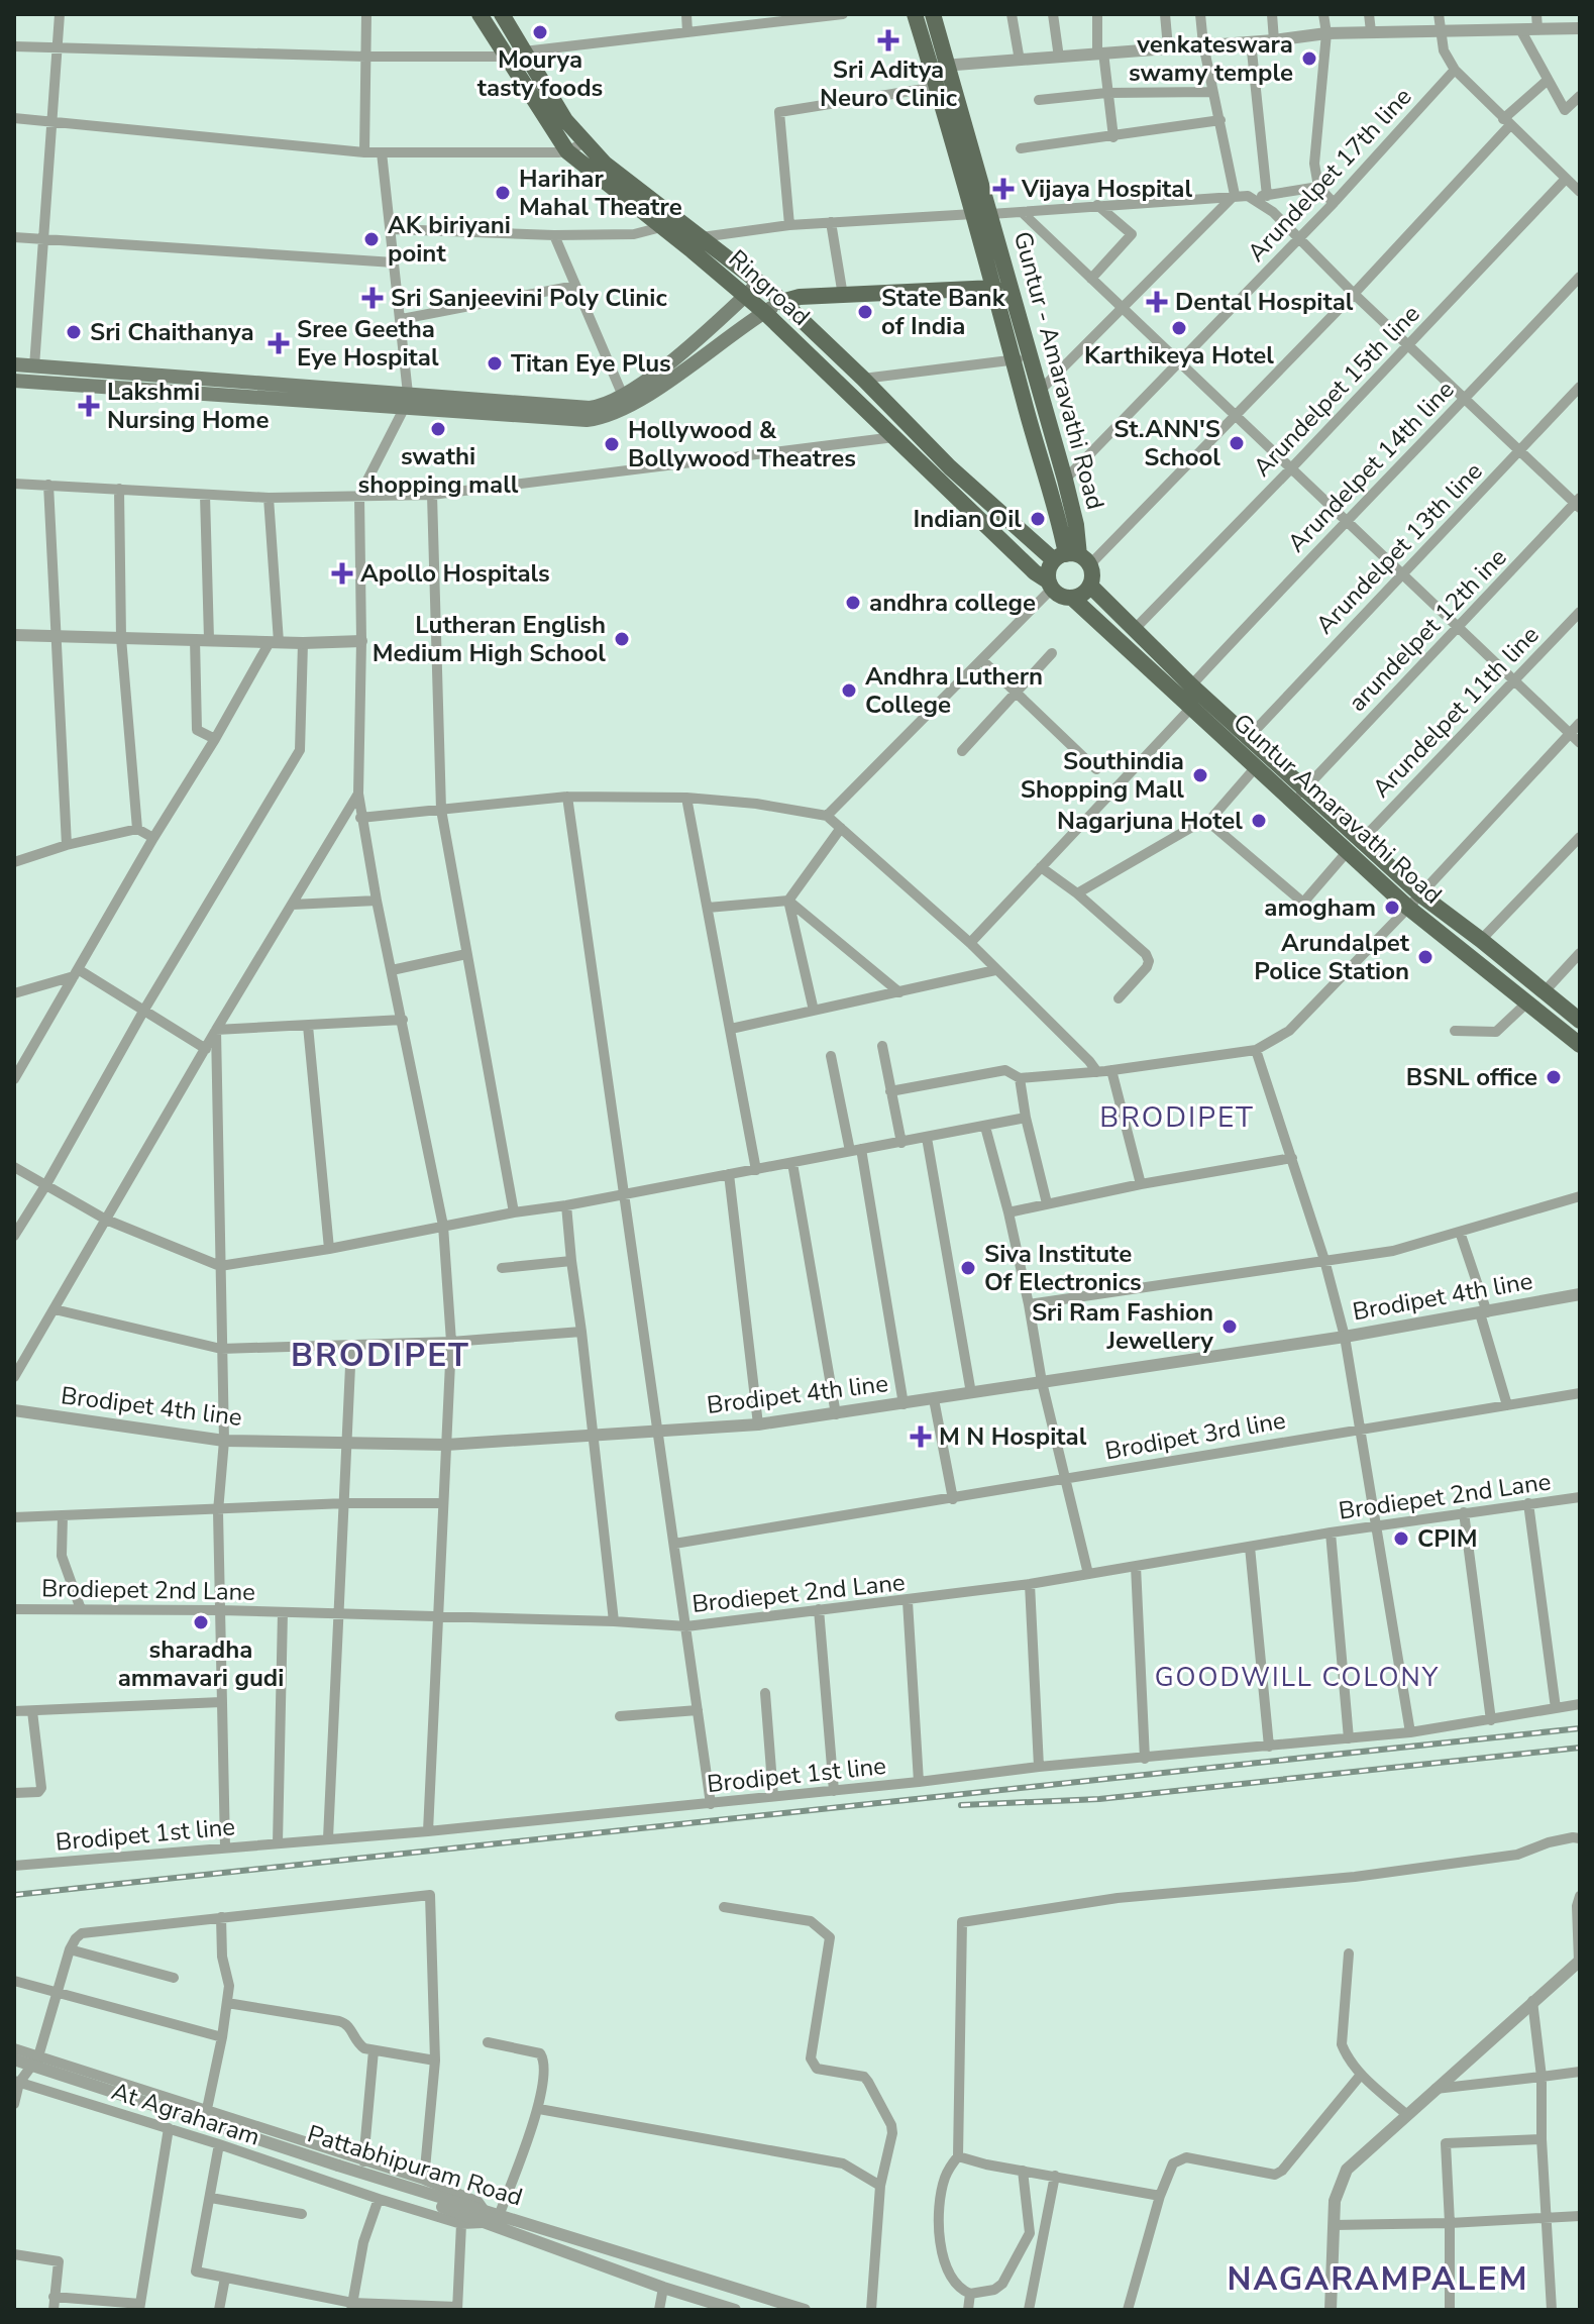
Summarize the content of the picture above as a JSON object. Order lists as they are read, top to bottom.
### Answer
{
  "streets": {
    "main road": ["Ringroad", "Guntur - Amaravathi Road", "Guntur Amaravathi Road"],
    "street": [
      "Arundelpet 17th line",
      "Arundelpet 15th line",
      "Arundelpet 14th line",
      "Arundelpet 13th line",
      "arundelpet 12th ine",
      "Arundelpet 11th line",
      "Brodipet 4th line",
      "Brodipet 3rd line",
      "Brodiepet 2nd Lane",
      "Brodipet 1st line",
      "At Agraharam",
      "Pattabhipuram Road"
    ]
  },
  "crossings": [
    ["Arundelpet 17th line", "Guntur - Amaravathi Road"],
    ["Ringroad", "Guntur - Amaravathi Road"],
    ["Ringroad", "Guntur Amaravathi Road"],
    ["Guntur - Amaravathi Road", "Guntur Amaravathi Road"],
    ["arundelpet 12th ine", "Guntur Amaravathi Road"],
    ["Arundelpet 11th line", "Guntur Amaravathi Road"],
    ["At Agraharam", "Pattabhipuram Road"]
  ],
  "districts": [
    "BRODIPET",
    "BRODIPET",
    "GOODWILL COLONY",
    "NAGARAMPALEM"
  ],
  "places": {
    "other": [
      "Mourya tasty foods",
      "venkateswara swamy temple",
      "Harihar Mahal Theatre",
      "AK biriyani point",
      "State Bank of India",
      "Karthikeya Hotel",
      "Sri Chaithanya",
      "Titan Eye Plus",
      "swathi shopping mall",
      "St.ANN'S School",
      "Hollywood & Bollywood Theatres",
      "Indian Oil",
      "andhra college",
      "Lutheran English Medium High School",
      "Andhra Luthern College",
      "Southindia Shopping Mall",
      "Nagarjuna Hotel",
      "amogham",
      "Arundalpet Police Station",
      "BSNL office",
      "Siva Institute Of Electronics",
      "Sri Ram Fashion Jewellery",
      "CPIM",
      "sharadha ammavari gudi"
    ],
    "health": [
      "Sri Aditya Neuro Clinic",
      "Vijaya Hospital",
      "Sri Sanjeevini Poly Clinic",
      "Dental Hospital",
      "Sree Geetha Eye Hospital",
      "Lakshmi Nursing Home",
      "Apollo Hospitals",
      "M N Hospital"
    ]
  }
}
